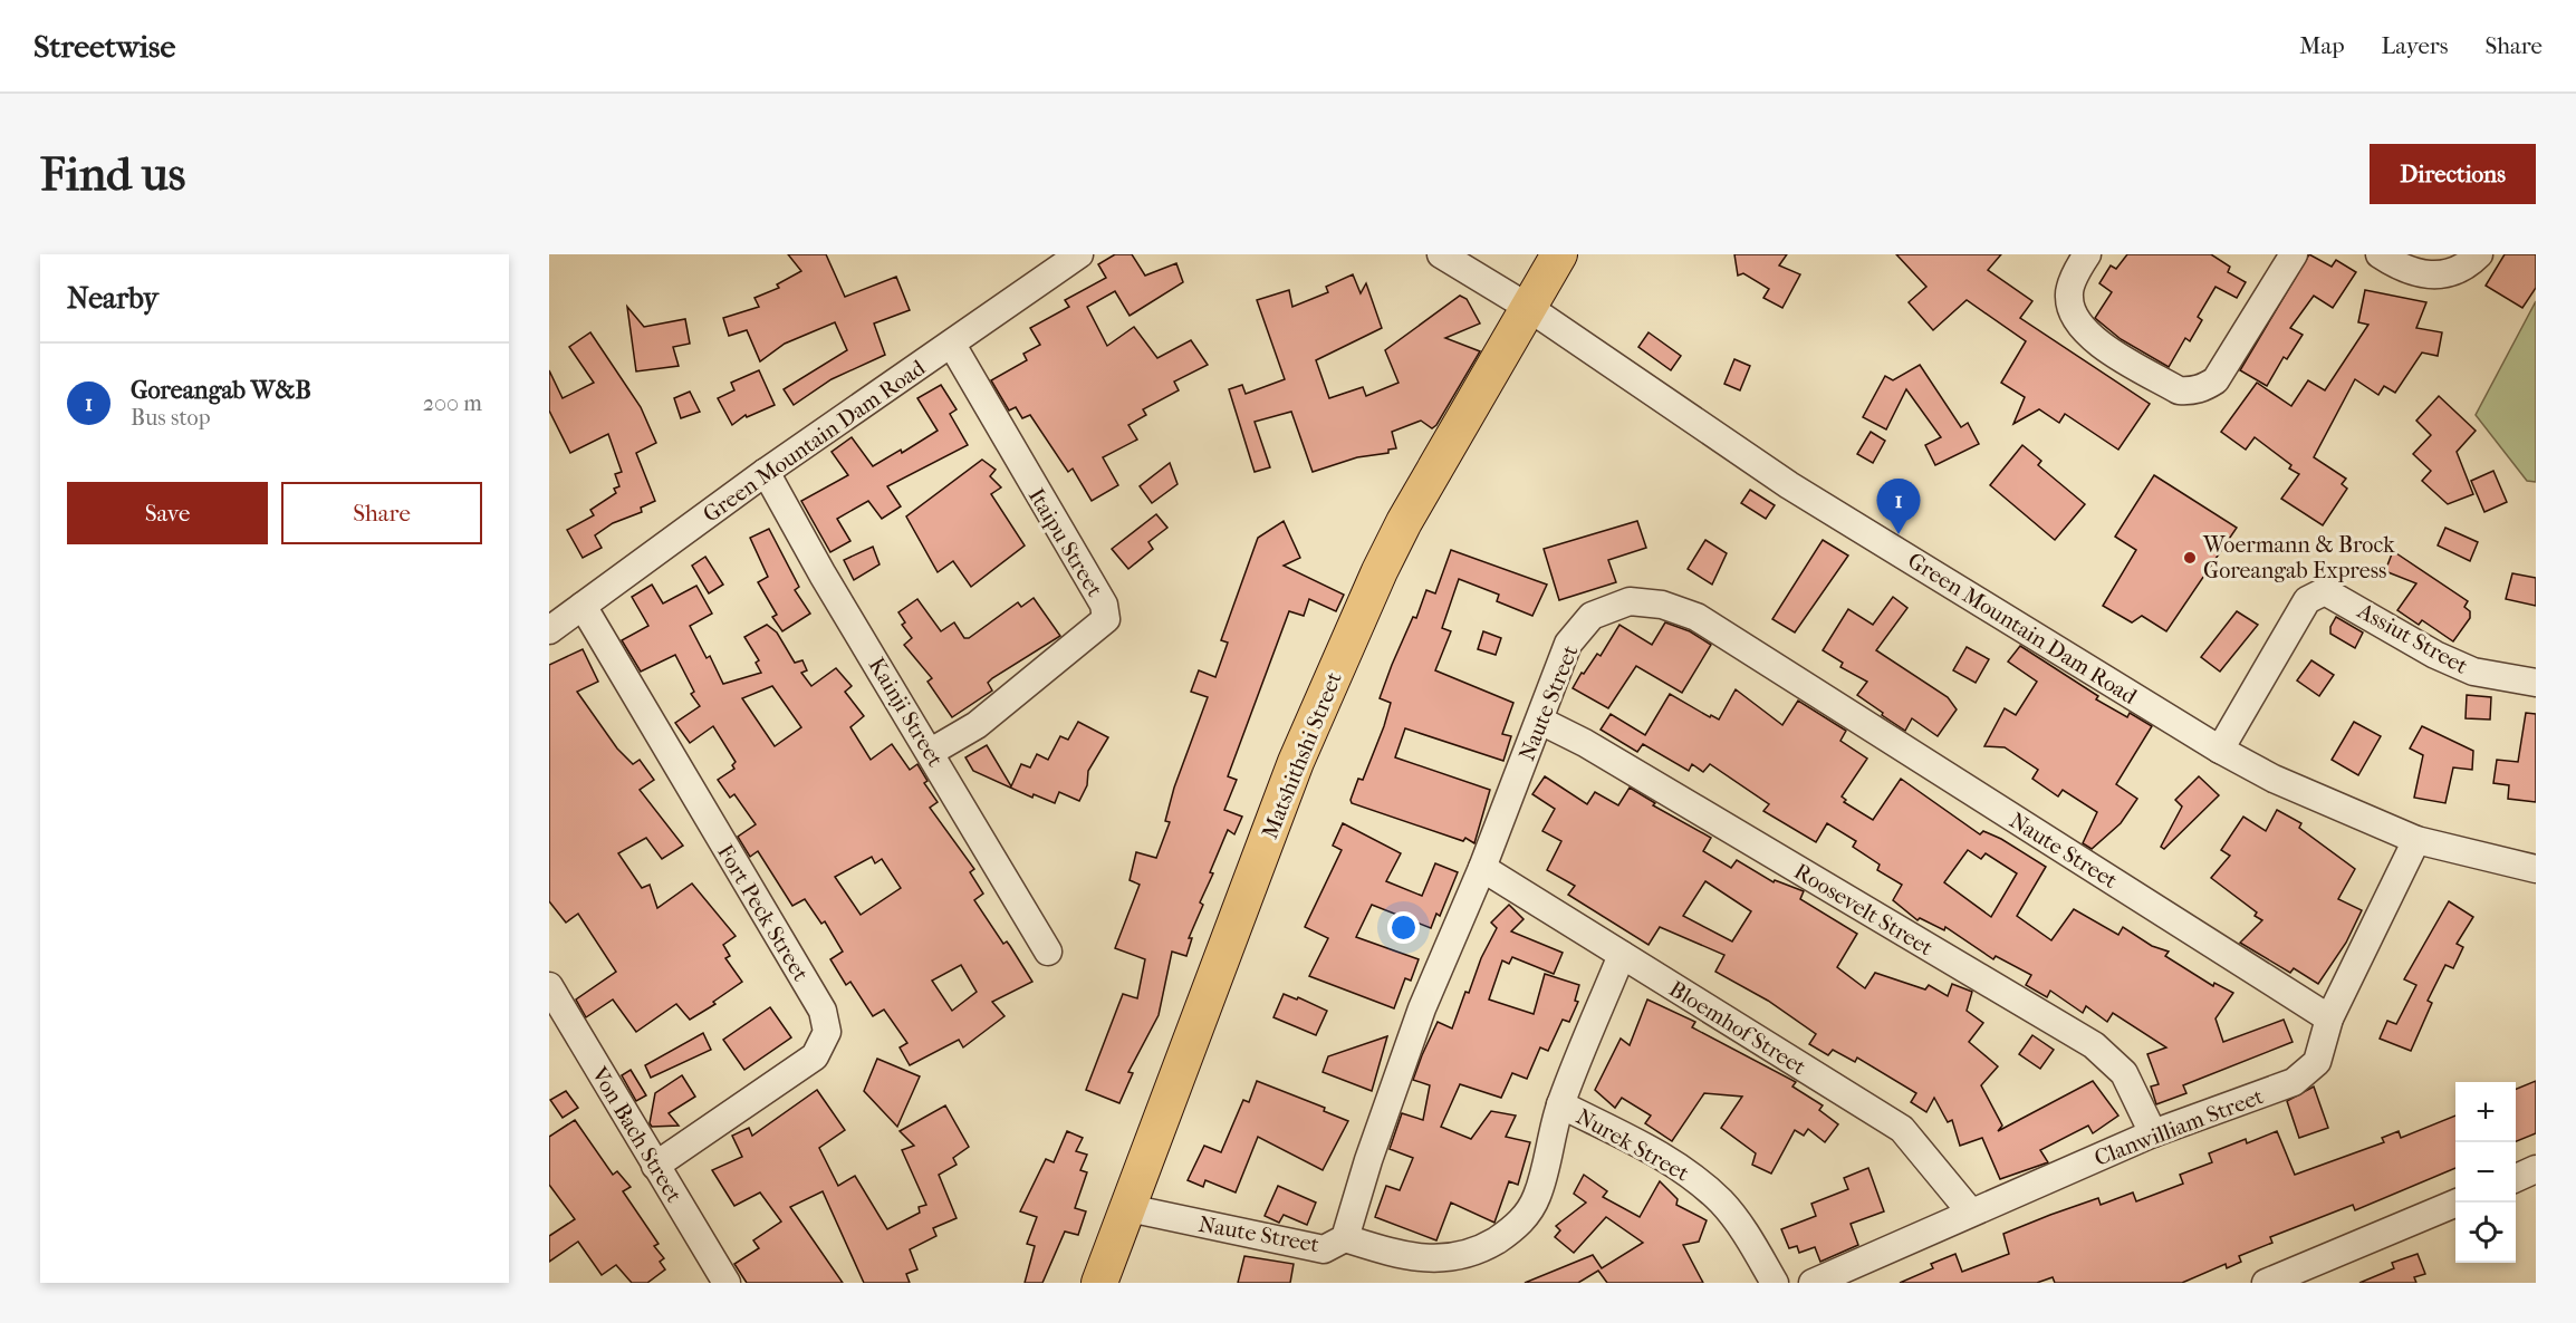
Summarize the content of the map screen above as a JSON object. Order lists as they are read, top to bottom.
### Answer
{
  "streets": {
    "main road": ["Matshithshi Street"],
    "street": [
      "Green Mountain Dam Road",
      "Itaipu Street",
      "Assiut Street",
      "Naute Street",
      "Kainji Street",
      "Roosevelt Street",
      "Fort Peck Street",
      "Bloemhof Street",
      "Clanwilliam Street",
      "Von Bach Street",
      "Nurek Street"
    ]
  },
  "crossings": [
    ["Green Mountain Dam Road", "Itaipu Street"],
    ["Green Mountain Dam Road", "Assiut Street"],
    ["Green Mountain Dam Road", "Kainji Street"],
    ["Green Mountain Dam Road", "Matshithshi Street"],
    ["Green Mountain Dam Road", "Fort Peck Street"],
    ["Green Mountain Dam Road", "Clanwilliam Street"],
    ["Itaipu Street", "Kainji Street"],
    ["Naute Street", "Matshithshi Street"],
    ["Naute Street", "Roosevelt Street"],
    ["Naute Street", "Bloemhof Street"],
    ["Naute Street", "Clanwilliam Street"],
    ["Naute Street", "Nurek Street"],
    ["Roosevelt Street", "Clanwilliam Street"],
    ["Fort Peck Street", "Von Bach Street"],
    ["Bloemhof Street", "Clanwilliam Street"],
    ["Bloemhof Street", "Nurek Street"]
  ],
  "places": ["Woermann & Brock Goreangab Express"],
  "page": {
    "header": "Streetwise",
    "nav": ["Map", "Layers", "Share"],
    "buttons": [
      "Directions",
      ["Save", "Share"]
    ],
    "title": "Find us",
    "heading": "Nearby",
    "list": [
      {
        "mark": "1",
        "name": "Goreangab W&B",
        "note": "Bus stop",
        "value": "200 m"
      }
    ],
    "pins": "1",
    "map_buttons": ["+", "−"]
  }
}
